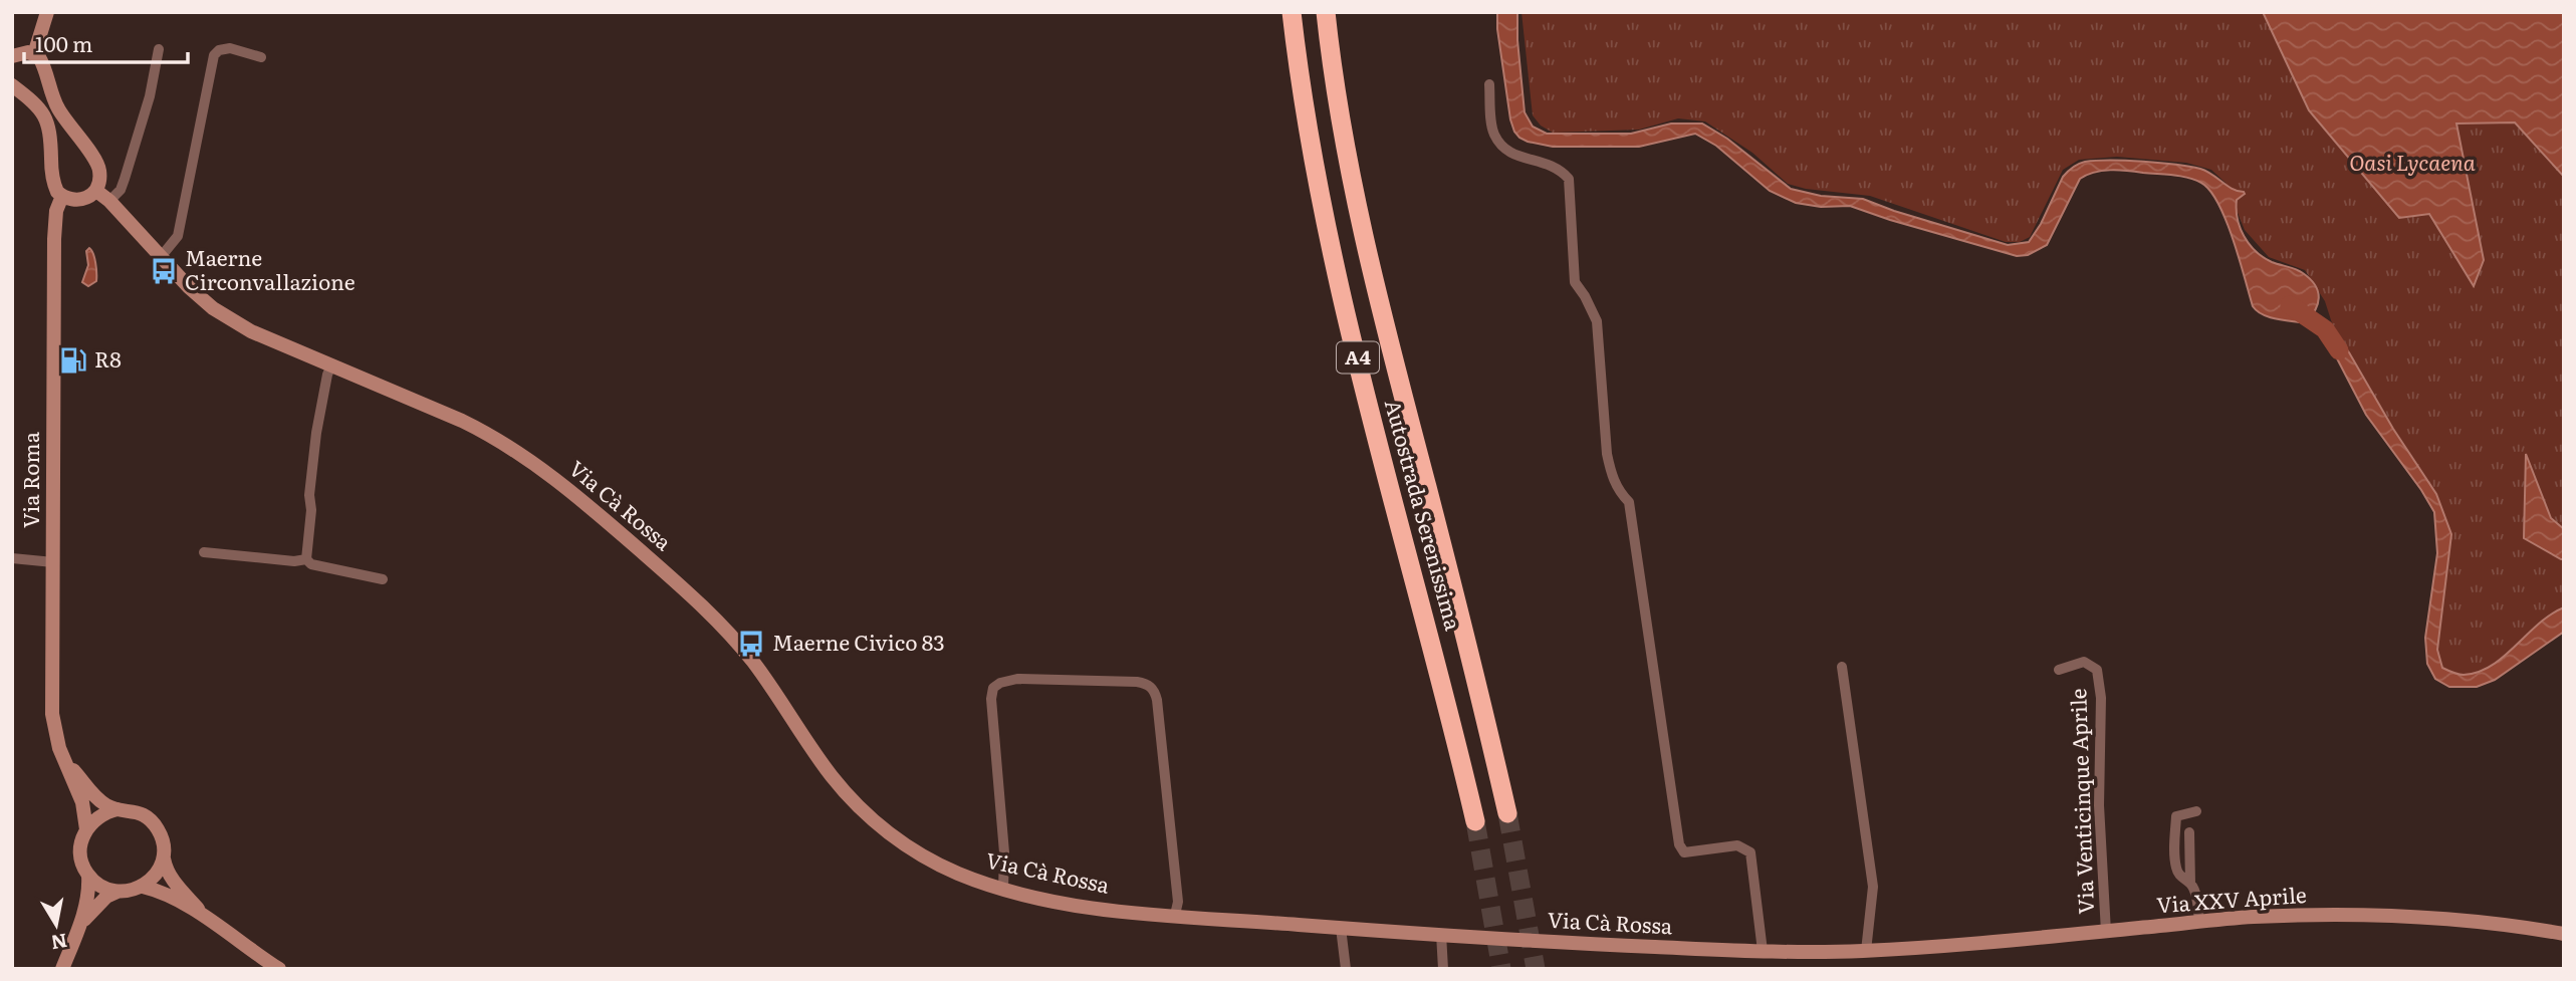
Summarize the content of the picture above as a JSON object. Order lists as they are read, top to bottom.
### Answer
{
  "streets": {
    "highway": ["A4", "Autostrada Serenissima"],
    "main road": ["Via Roma", "Via Cà Rossa", "Via XXV Aprile"],
    "street": ["Via Venticinque Aprile"]
  },
  "crossings": [
    ["Via Cà Rossa", "Via XXV Aprile"],
    ["Via Venticinque Aprile", "Via XXV Aprile"]
  ],
  "parks": ["Oasi Lycaena"],
  "places": {
    "bus stop": ["Maerne Circonvallazione", "Maerne Civico 83"],
    "fuel station": ["R8"]
  },
  "scale_bar": "100 m",
  "north": "bottom"
}
